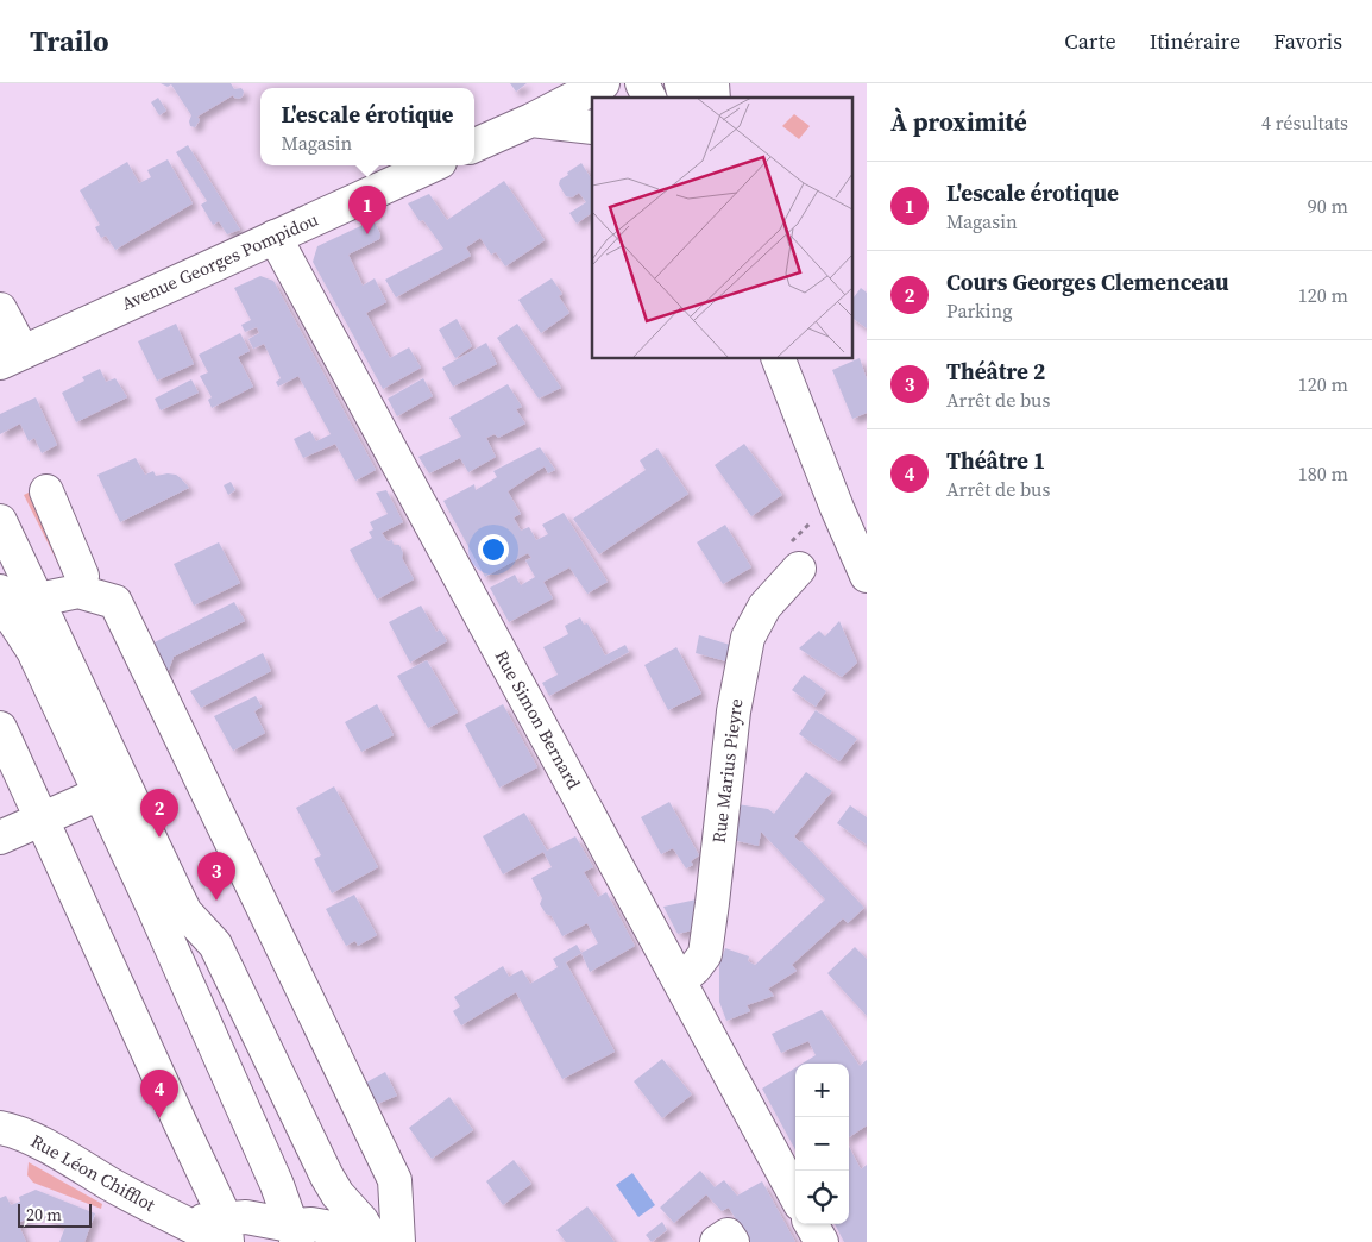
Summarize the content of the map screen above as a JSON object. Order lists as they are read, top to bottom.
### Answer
{
  "streets": {
    "street": [
      "Avenue Georges Pompidou",
      "Rue Simon Bernard",
      "Rue Marius Pieyre",
      "Rue Léon Chifflot"
    ]
  },
  "crossings": [
    ["Avenue Georges Pompidou", "Rue Simon Bernard"],
    ["Rue Simon Bernard", "Rue Marius Pieyre"]
  ],
  "scale_bar": "20 m",
  "page": {
    "header": "Trailo",
    "nav": ["Carte", "Itinéraire", "Favoris"],
    "heading": ["À proximité", "4 résultats"],
    "popup": ["L'escale érotique", "Magasin"],
    "list": [
      {
        "mark": "1",
        "name": "L'escale érotique",
        "note": "Magasin",
        "value": "90 m"
      },
      {
        "mark": "2",
        "name": "Cours Georges Clemenceau",
        "note": "Parking",
        "value": "120 m"
      },
      {
        "mark": "3",
        "name": "Théâtre 2",
        "note": "Arrêt de bus",
        "value": "120 m"
      },
      {
        "mark": "4",
        "name": "Théâtre 1",
        "note": "Arrêt de bus",
        "value": "180 m"
      }
    ],
    "pins": [
      "1",
      "2",
      "3",
      "4"
    ],
    "map_buttons": ["+", "−"],
    "scale": "20 m"
  }
}
